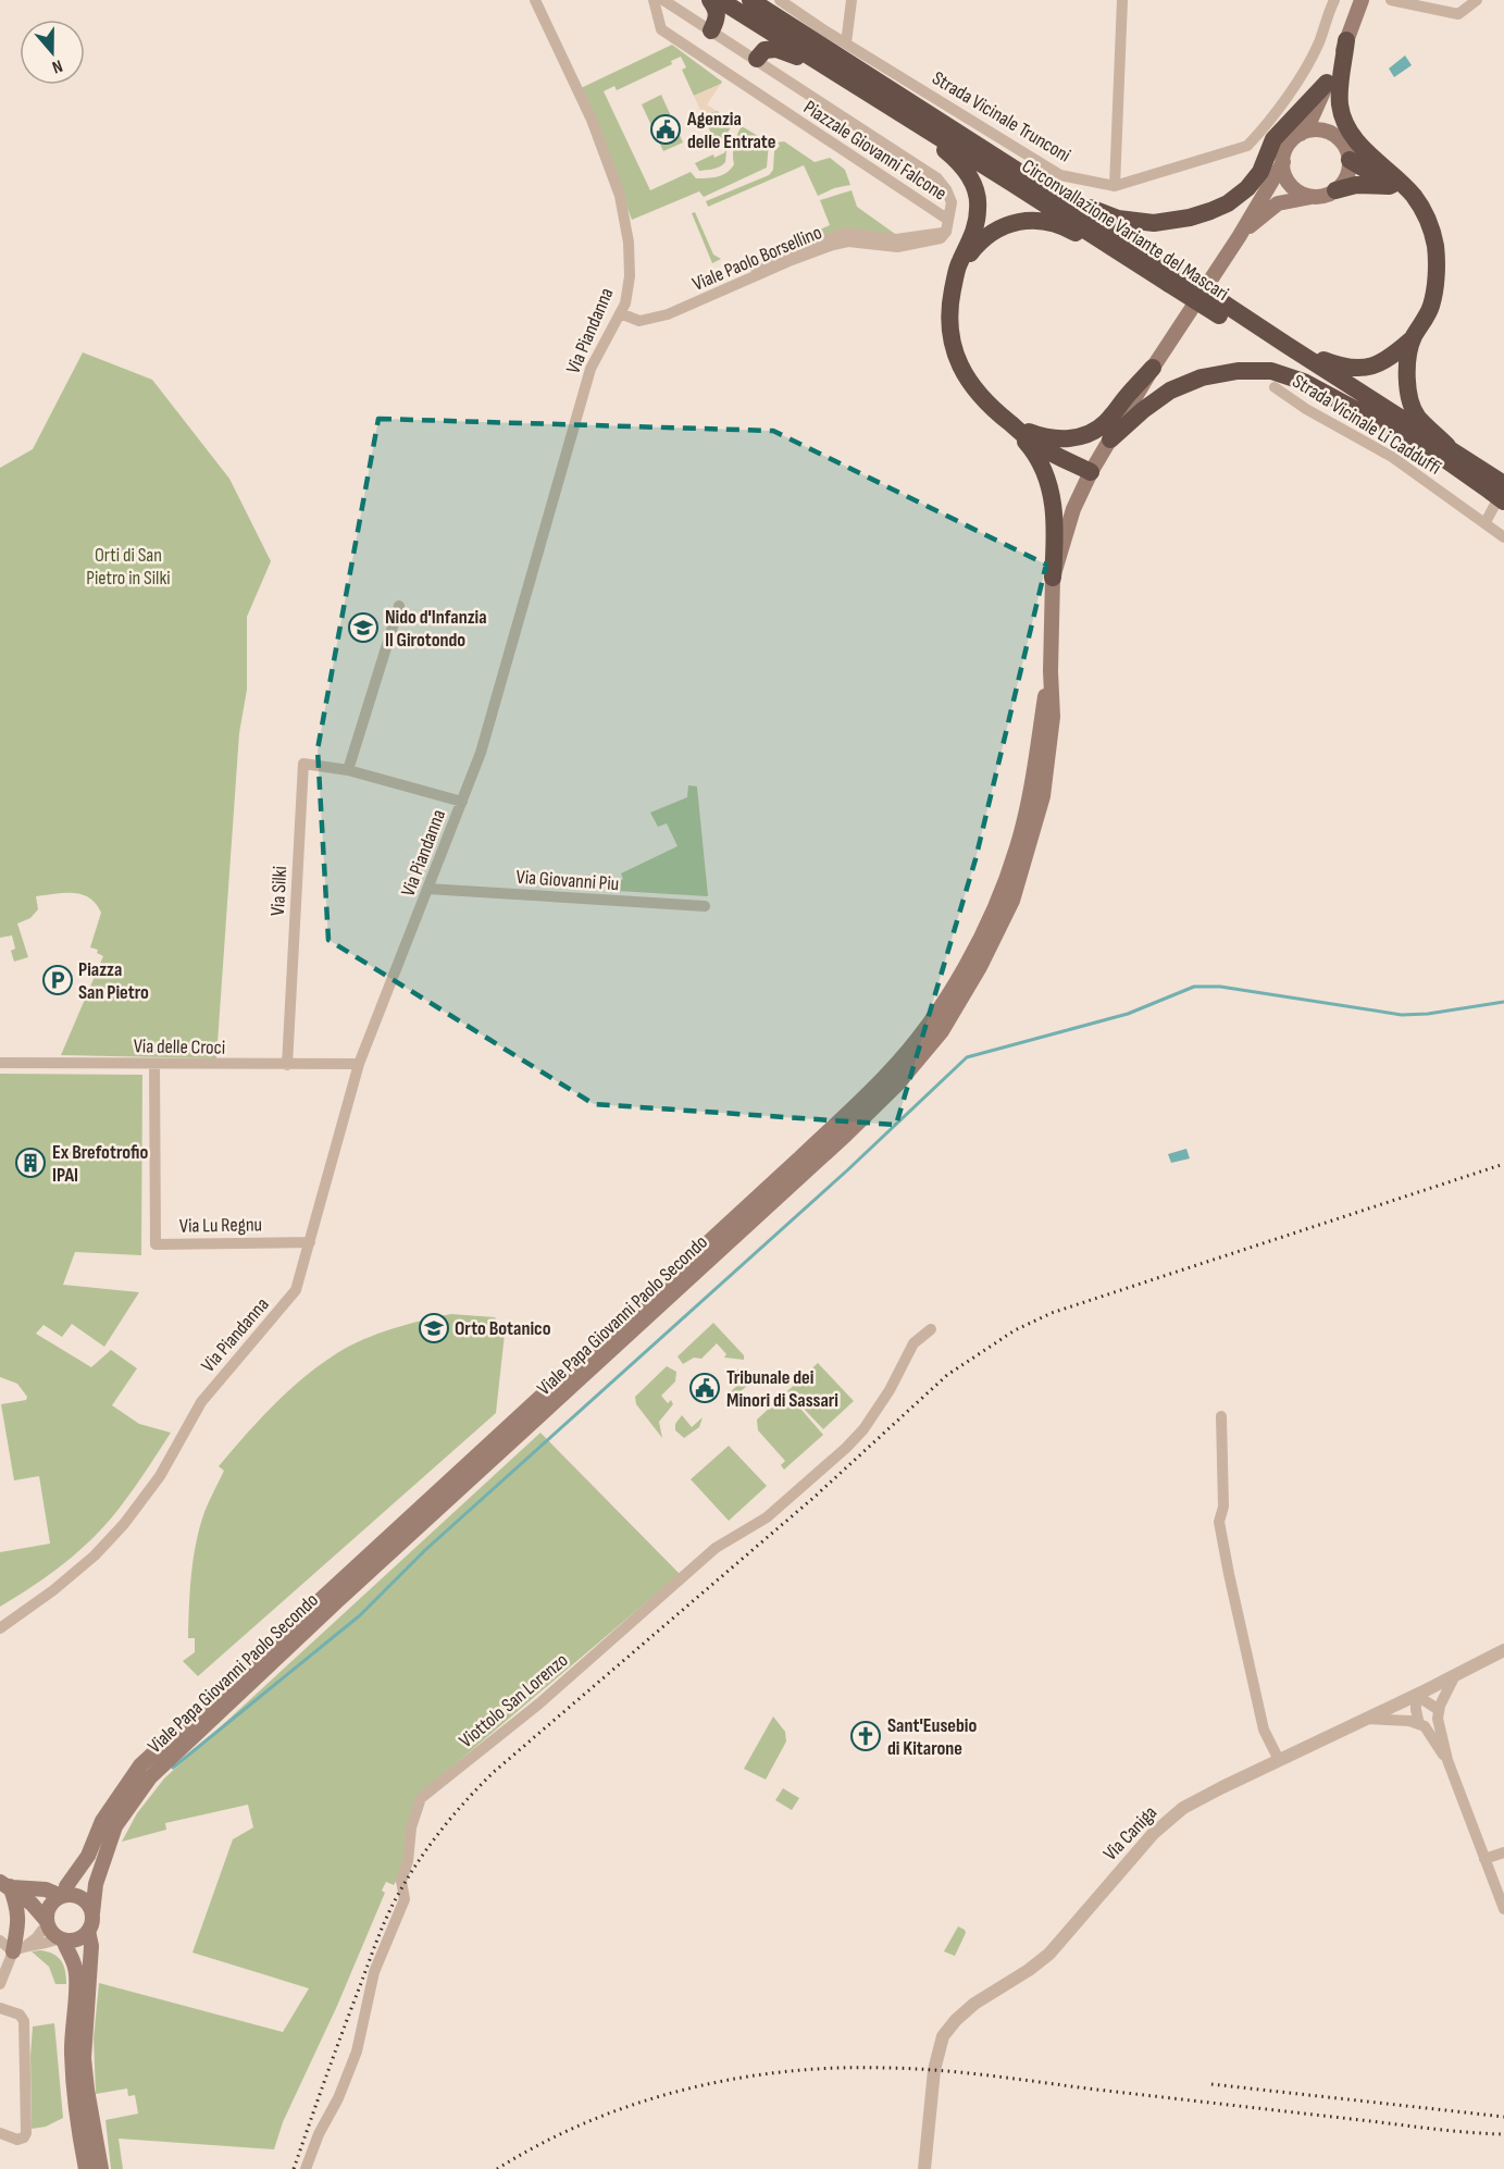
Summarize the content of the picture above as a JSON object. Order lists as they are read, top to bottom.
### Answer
{
  "streets": {
    "highway": ["Circonvallazione Variante del Mascari"],
    "main road": ["Viale Papa Giovanni Paolo Secondo"],
    "street": [
      "Strada Vicinale Trunconi",
      "Piazzale Giovanni Falcone",
      "Viale Paolo Borsellino",
      "Via Piandanna",
      "Strada Vicinale Li Cadduffi",
      "Via Giovanni Piu",
      "Via Silki",
      "Via delle Croci",
      "Via Lu Regnu",
      "Viottolo San Lorenzo",
      "Via Caniga"
    ]
  },
  "crossings": [
    ["Piazzale Giovanni Falcone", "Viale Paolo Borsellino"],
    ["Viale Paolo Borsellino", "Via Piandanna"],
    ["Via Piandanna", "Via Giovanni Piu"],
    ["Via Piandanna", "Via Silki"],
    ["Via Piandanna", "Via delle Croci"],
    ["Via Piandanna", "Via Lu Regnu"],
    ["Via Silki", "Via delle Croci"],
    ["Via delle Croci", "Via Lu Regnu"]
  ],
  "parks": ["Orti di San Pietro in Silki"],
  "places": {
    "public building": ["Agenzia delle Entrate", "Tribunale dei Minori di Sassari"],
    "school or university": ["Nido d'Infanzia Il Girotondo", "Orto Botanico"],
    "parking": ["Piazza San Pietro"],
    "building": ["Ex Brefotrofio IPAI"],
    "church": ["Sant'Eusebio di Kitarone"]
  },
  "north": "bottom"
}
